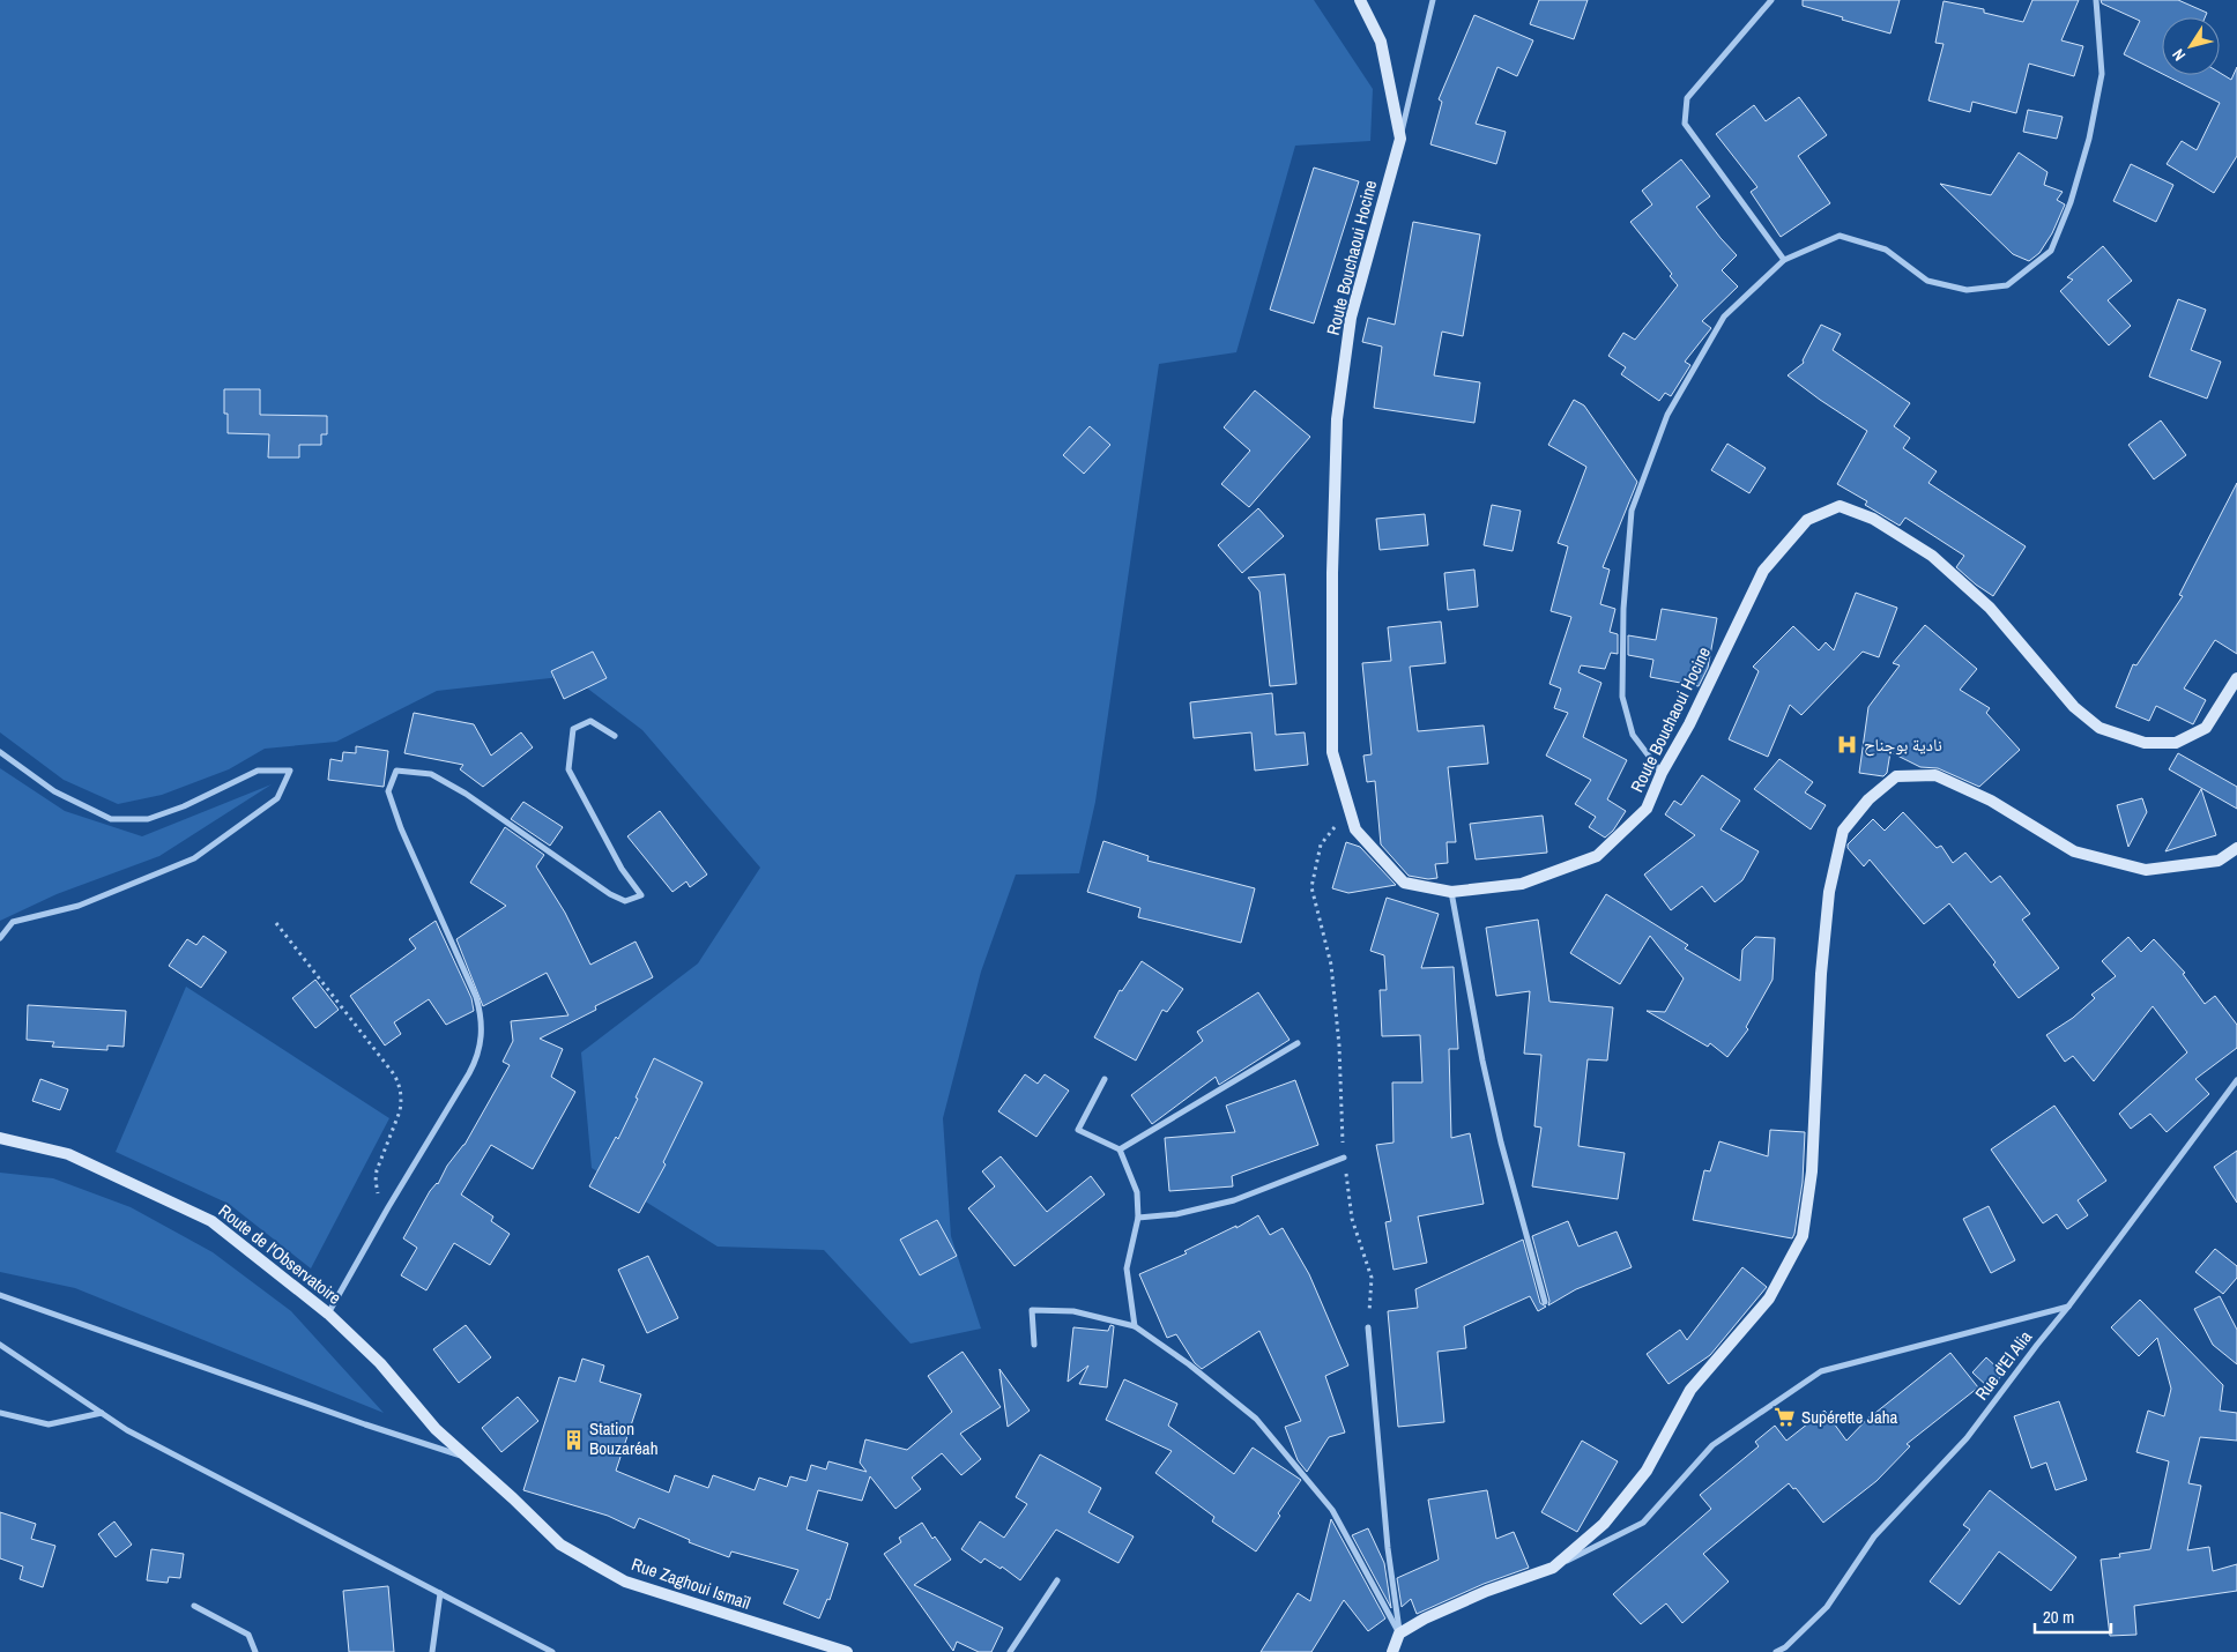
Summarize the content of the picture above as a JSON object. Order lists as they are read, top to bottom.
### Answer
{
  "streets": {
    "street": [
      "Route Bouchaoui Hocine",
      "Route de l'Observatoire",
      "Rue d'El Alia",
      "Rue Zaghoui Ismaïl"
    ]
  },
  "crossings": [
    ["Route de l'Observatoire", "Rue Zaghoui Ismaïl"]
  ],
  "places": {
    "hospital": ["نادية بوجناح"],
    "supermarket": ["Supérette Jaha"],
    "building": ["Station Bouzaréah"]
  },
  "scale_bar": "20 m",
  "north": "bottom left"
}
